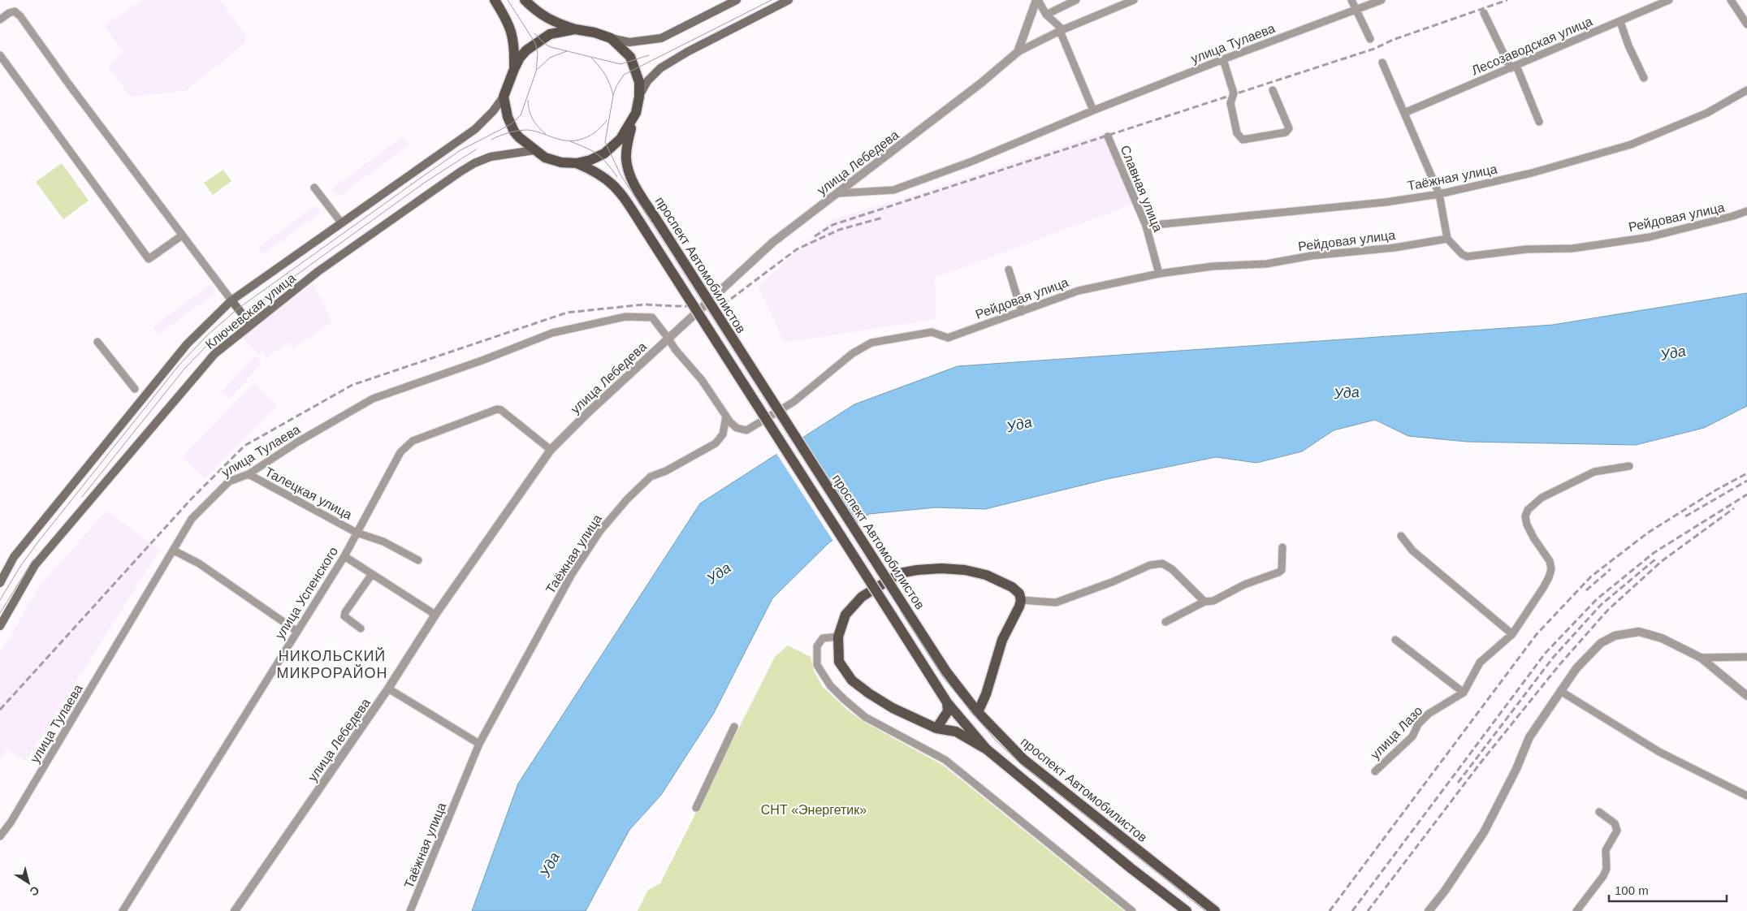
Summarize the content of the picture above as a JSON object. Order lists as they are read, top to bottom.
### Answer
{
  "streets": {
    "main road": ["проспект Автомобилистов", "Ключевская улица"],
    "street": [
      "улица Тулаева",
      "Лесозаводская улица",
      "улица Лебедева",
      "Таёжная улица",
      "Славная улица",
      "Рейдовая улица",
      "Талецкая улица",
      "улица Успенского",
      "улица Лазо"
    ]
  },
  "crossings": [
    ["улица Тулаева", "улица Лебедева"],
    ["улица Тулаева", "Таёжная улица"],
    ["улица Тулаева", "Рейдовая улица"],
    ["улица Тулаева", "Талецкая улица"],
    ["улица Лебедева", "улица Успенского"],
    ["Таёжная улица", "Славная улица"],
    ["Славная улица", "Рейдовая улица"],
    ["проспект Автомобилистов", "Ключевская улица"],
    ["Талецкая улица", "улица Успенского"]
  ],
  "districts": ["НИКОЛЬСКИЙ МИКРОРАЙОН"],
  "water": ["Уда"],
  "parks": ["СНТ «Энергетик»"],
  "scale_bar": "100 m",
  "north": "bottom right"
}
